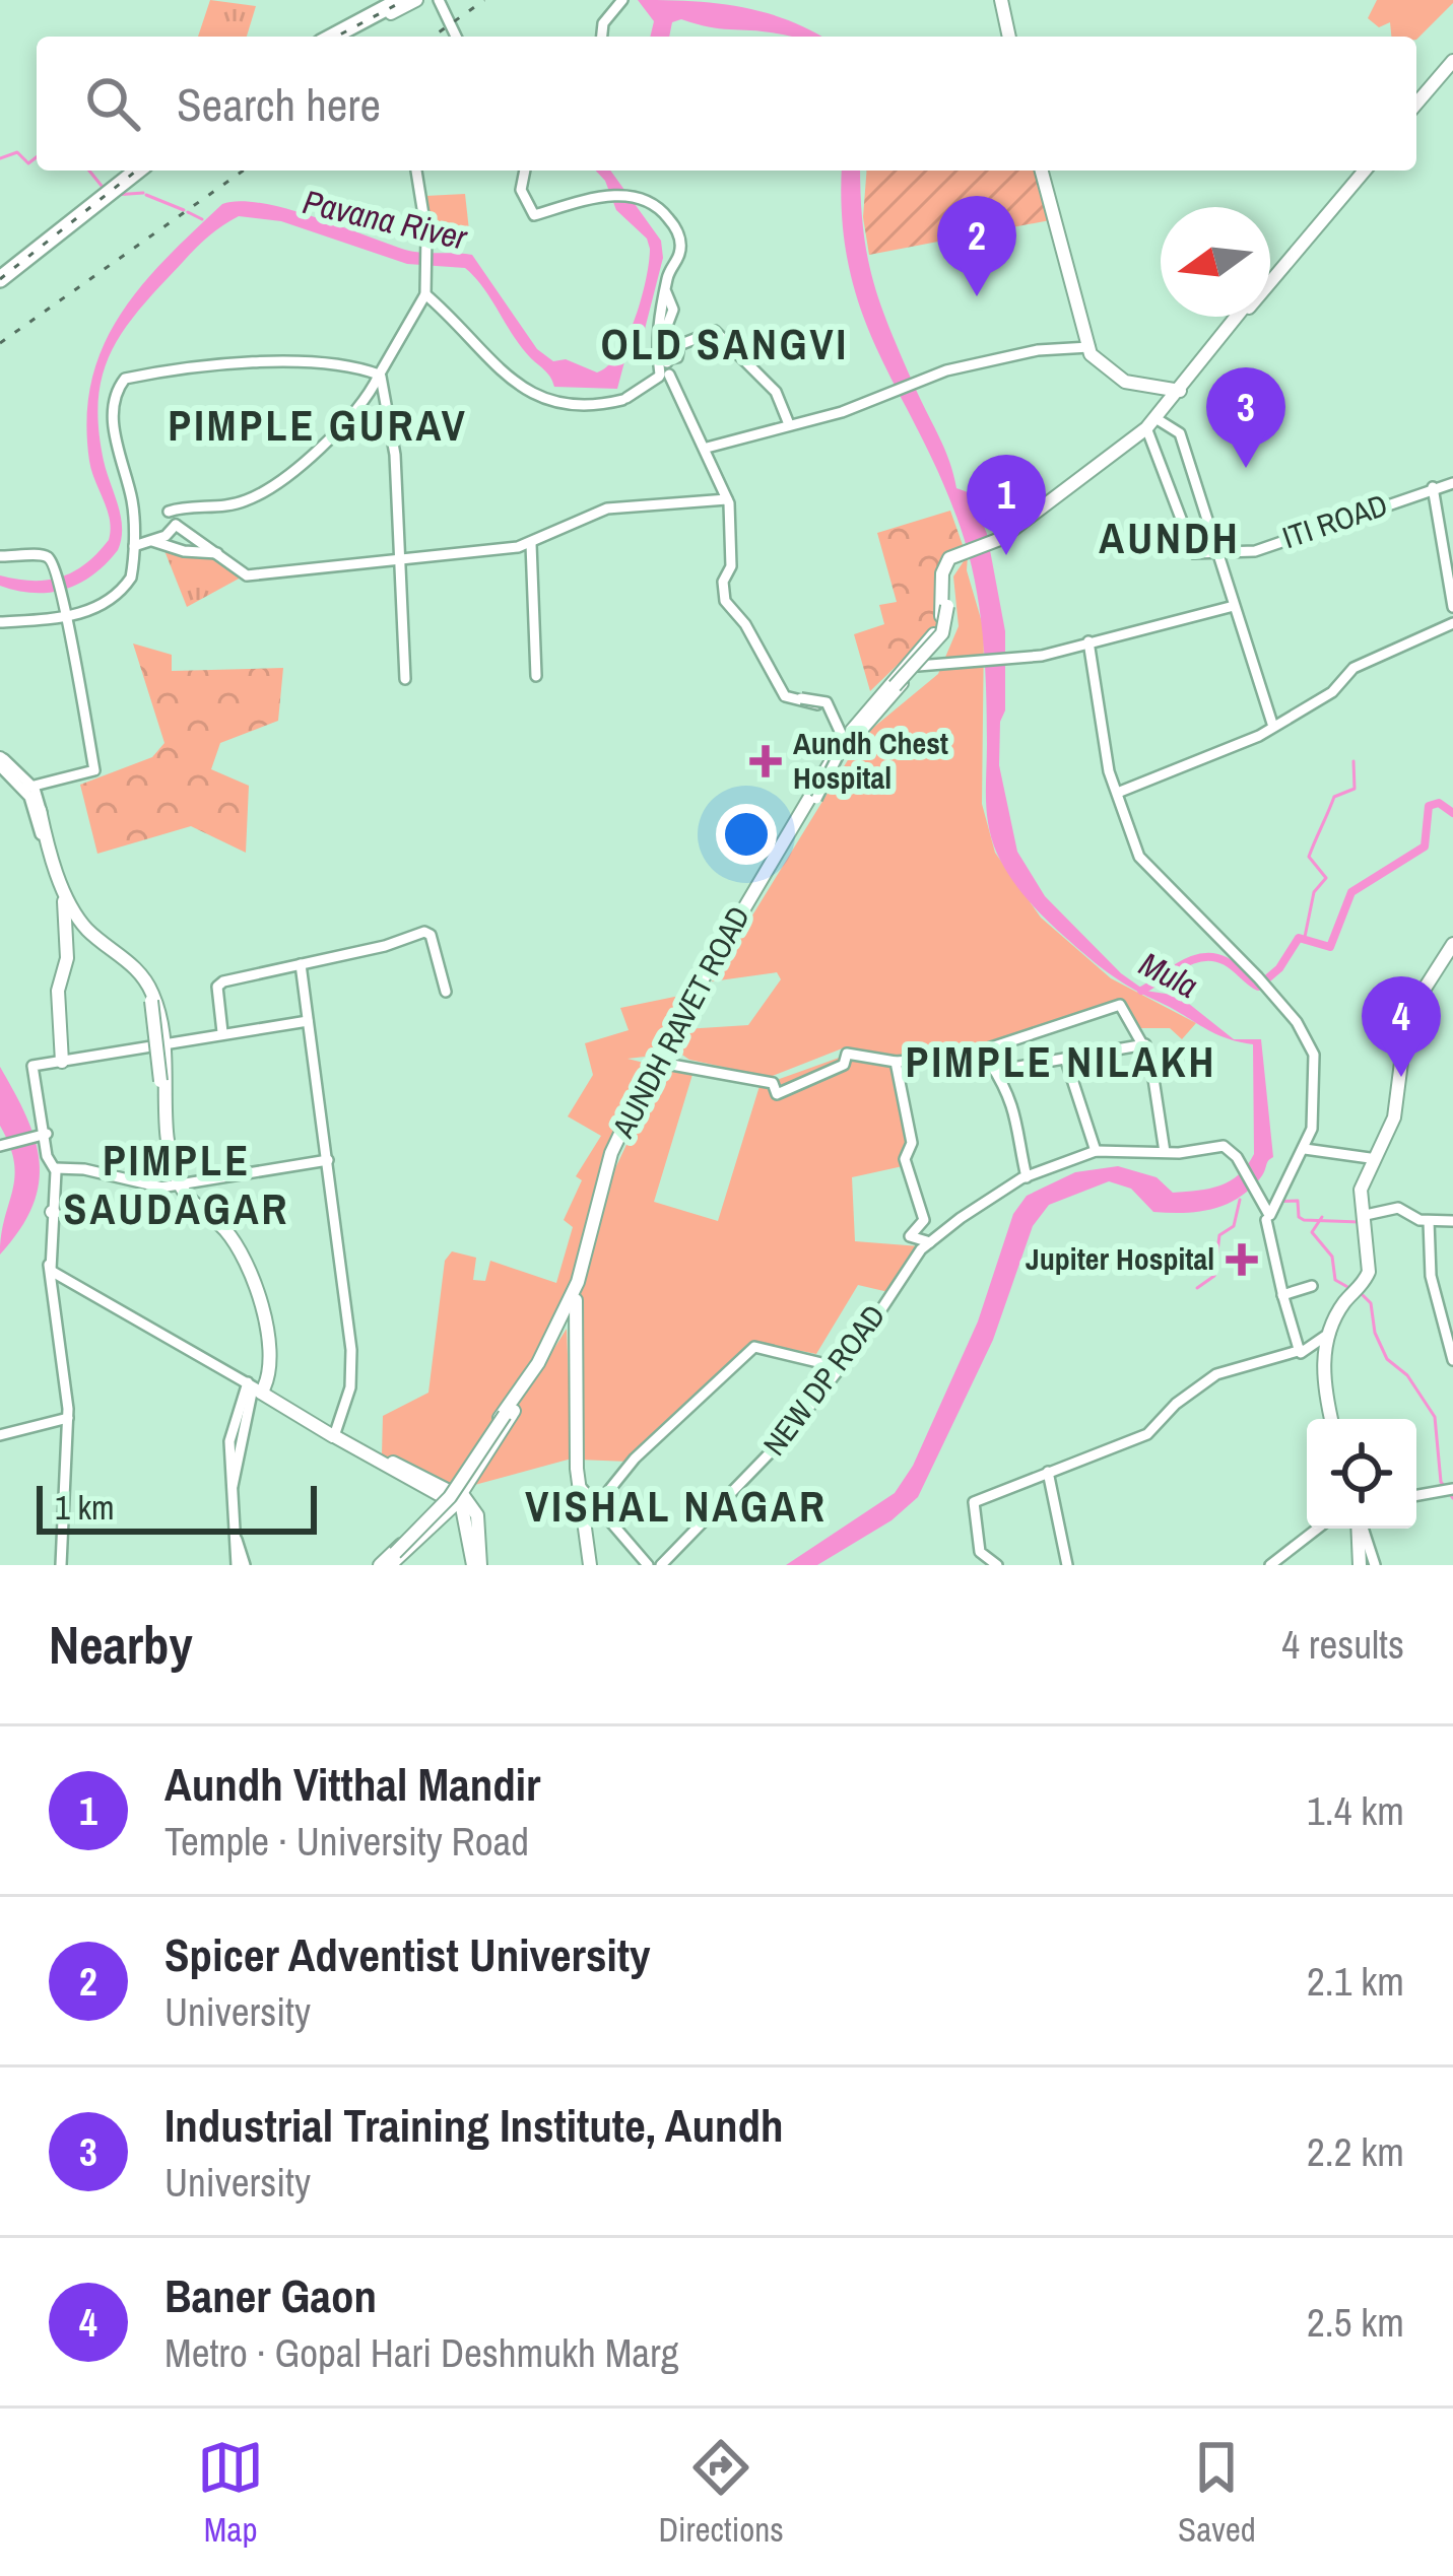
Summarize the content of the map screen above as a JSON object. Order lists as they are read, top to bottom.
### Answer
{
  "streets": {
    "main road": ["AUNDH RAVET ROAD"],
    "street": ["ITI ROAD", "NEW DP ROAD"]
  },
  "districts": [
    "OLD SANGVI",
    "PIMPLE GURAV",
    "AUNDH",
    "PIMPLE NILAKH",
    "PIMPLE SAUDAGAR",
    "VISHAL NAGAR"
  ],
  "water": ["Pavana River", "Mula"],
  "places": {
    "health": ["Aundh Chest Hospital", "Jupiter Hospital"]
  },
  "scale_bar": "1 km",
  "north": "left",
  "page": {
    "search": "Search here",
    "pins": [
      "2",
      "3",
      "1",
      "4"
    ],
    "scale": "1 km",
    "heading": ["Nearby", "4 results"],
    "list": [
      {
        "mark": "1",
        "name": "Aundh Vitthal Mandir",
        "note": "Temple · University Road",
        "value": "1.4 km"
      },
      {
        "mark": "2",
        "name": "Spicer Adventist University",
        "note": "University",
        "value": "2.1 km"
      },
      {
        "mark": "3",
        "name": "Industrial Training Institute, Aundh",
        "note": "University",
        "value": "2.2 km"
      },
      {
        "mark": "4",
        "name": "Baner Gaon",
        "note": "Metro · Gopal Hari Deshmukh Marg",
        "value": "2.5 km"
      }
    ],
    "nav": ["Map", "Directions", "Saved"]
  }
}
